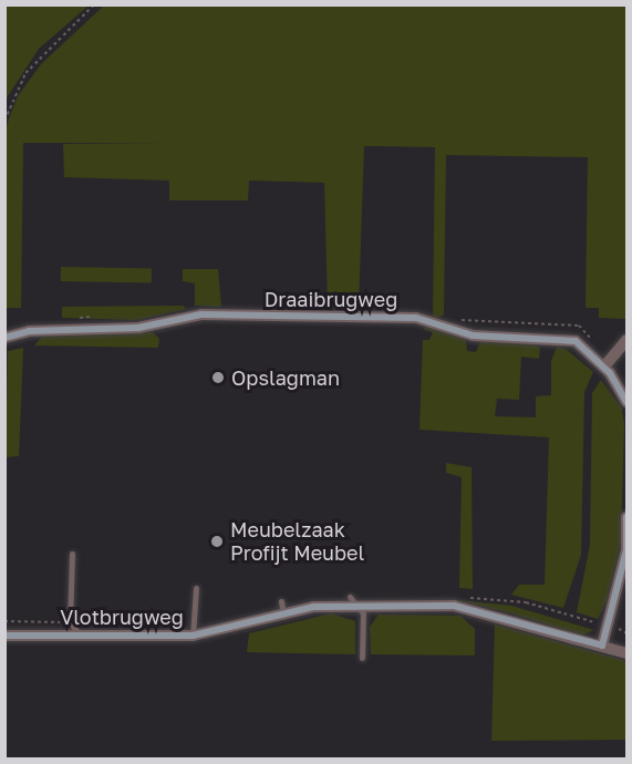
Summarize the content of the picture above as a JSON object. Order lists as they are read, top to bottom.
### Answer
{
  "streets": {
    "street": ["Draaibrugweg", "Vlotbrugweg"]
  },
  "places": ["Opslagman", "Meubelzaak Profijt Meubel"]
}
